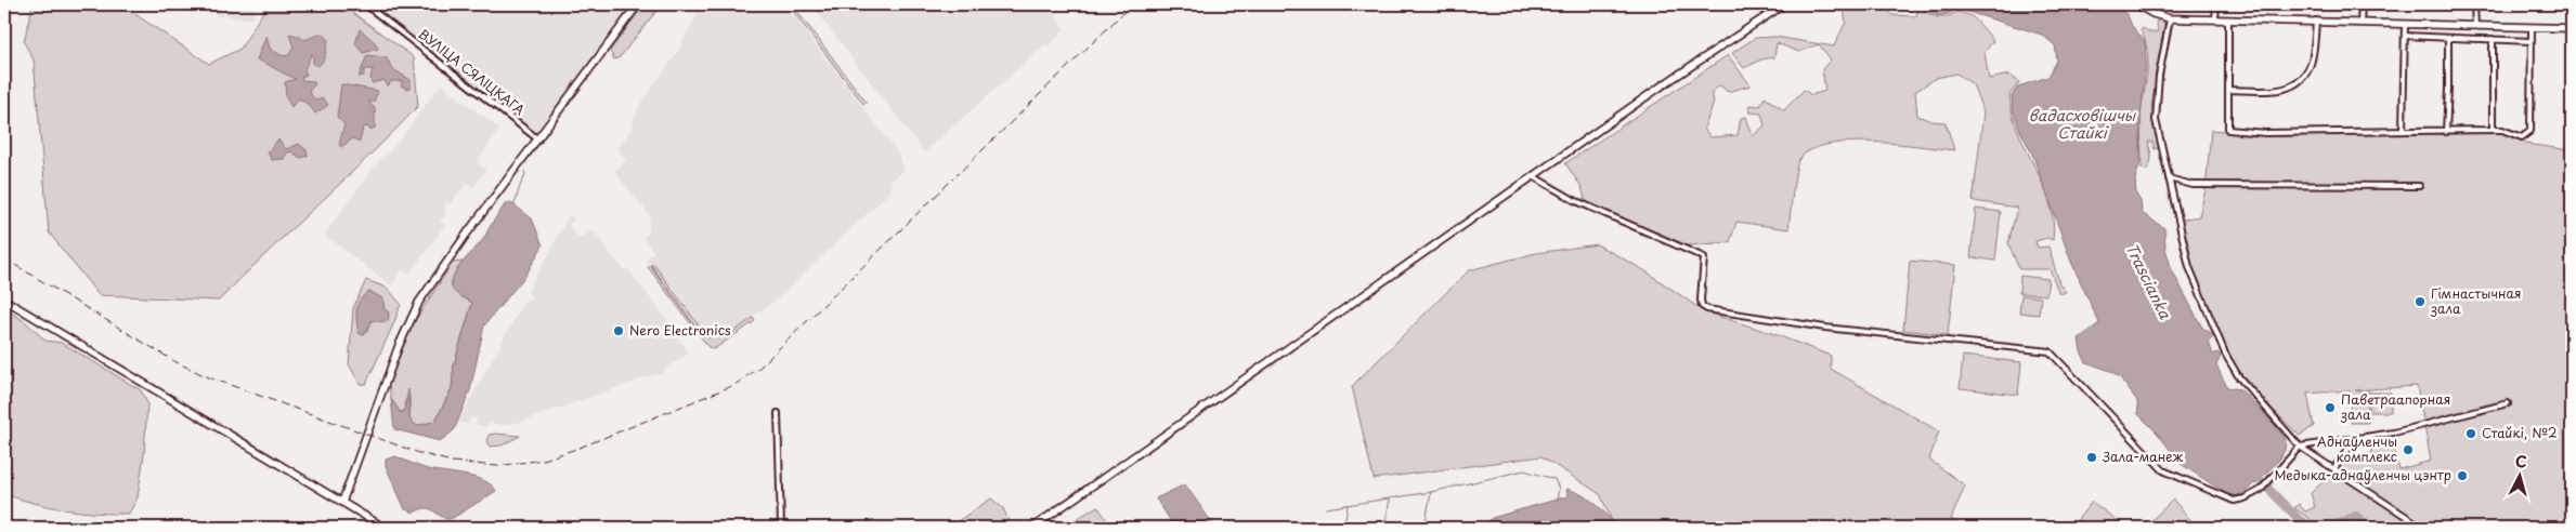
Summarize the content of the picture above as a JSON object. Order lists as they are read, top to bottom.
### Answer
{
  "streets": {
    "street": ["ВУЛІЦА СЯЛІЦКАГА"]
  },
  "water": ["вадасховішчы Стайкі", "Trascianka"],
  "places": [
    "Гімнастычная зала",
    "Nero Electronics",
    "Паветраапорная зала",
    "Стайкі, №2",
    "Аднаўленчы комплекс",
    "Зала-манеж",
    "Медыка-аднаўленчы цэнтр"
  ],
  "north": "top"
}
